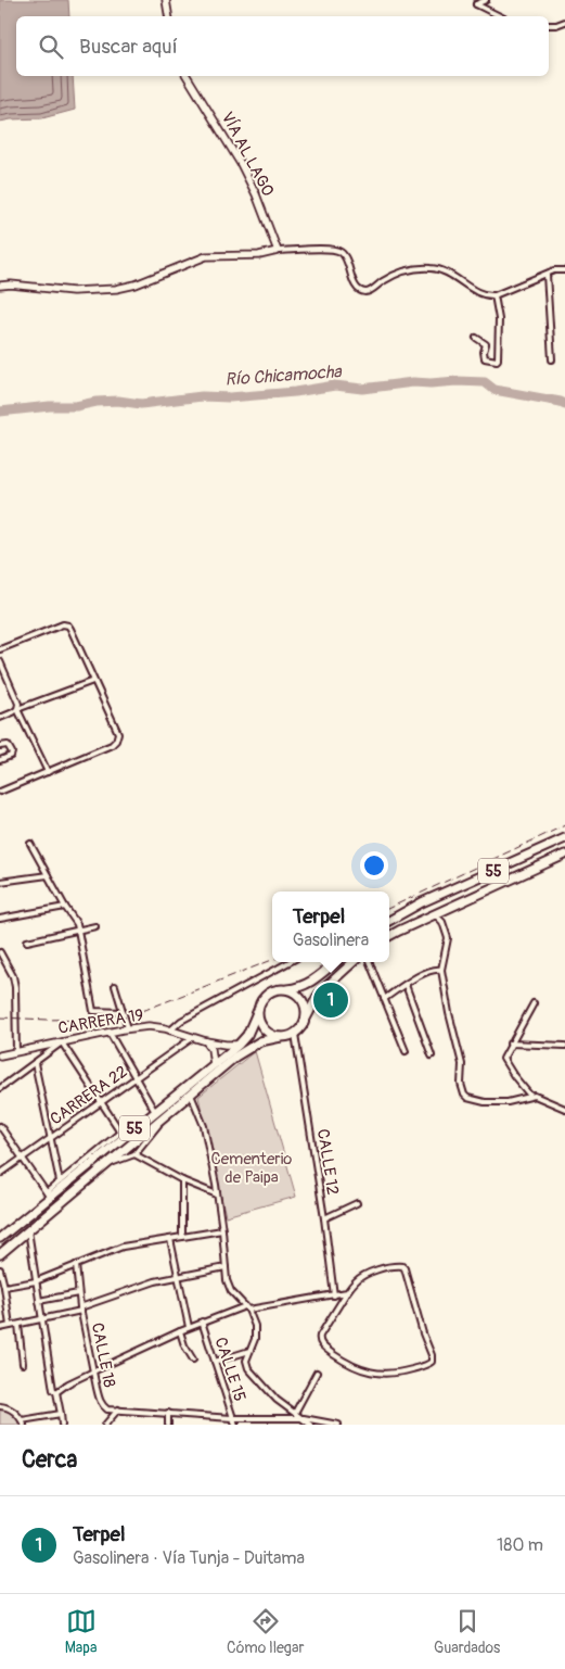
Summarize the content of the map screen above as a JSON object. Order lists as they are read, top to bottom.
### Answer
{
  "streets": {
    "highway": ["55"],
    "street": [
      "VÍA AL LAGO",
      "CARRERA 19",
      "CARRERA 22",
      "CALLE 12",
      "CALLE 18",
      "CALLE 15"
    ]
  },
  "crossings": [
    ["55", "CARRERA 19"],
    ["55", "CALLE 12"],
    ["CARRERA 19", "CARRERA 22"]
  ],
  "water": ["Río Chicamocha"],
  "parks": ["Cementerio de Paipa"],
  "page": {
    "search": "Buscar aquí",
    "popup": ["Terpel", "Gasolinera"],
    "pins": "1",
    "heading": "Cerca",
    "list": [
      {
        "mark": "1",
        "name": "Terpel",
        "note": "Gasolinera · Vía Tunja - Duitama",
        "value": "180 m"
      }
    ],
    "nav": ["Mapa", "Cómo llegar", "Guardados"]
  }
}
